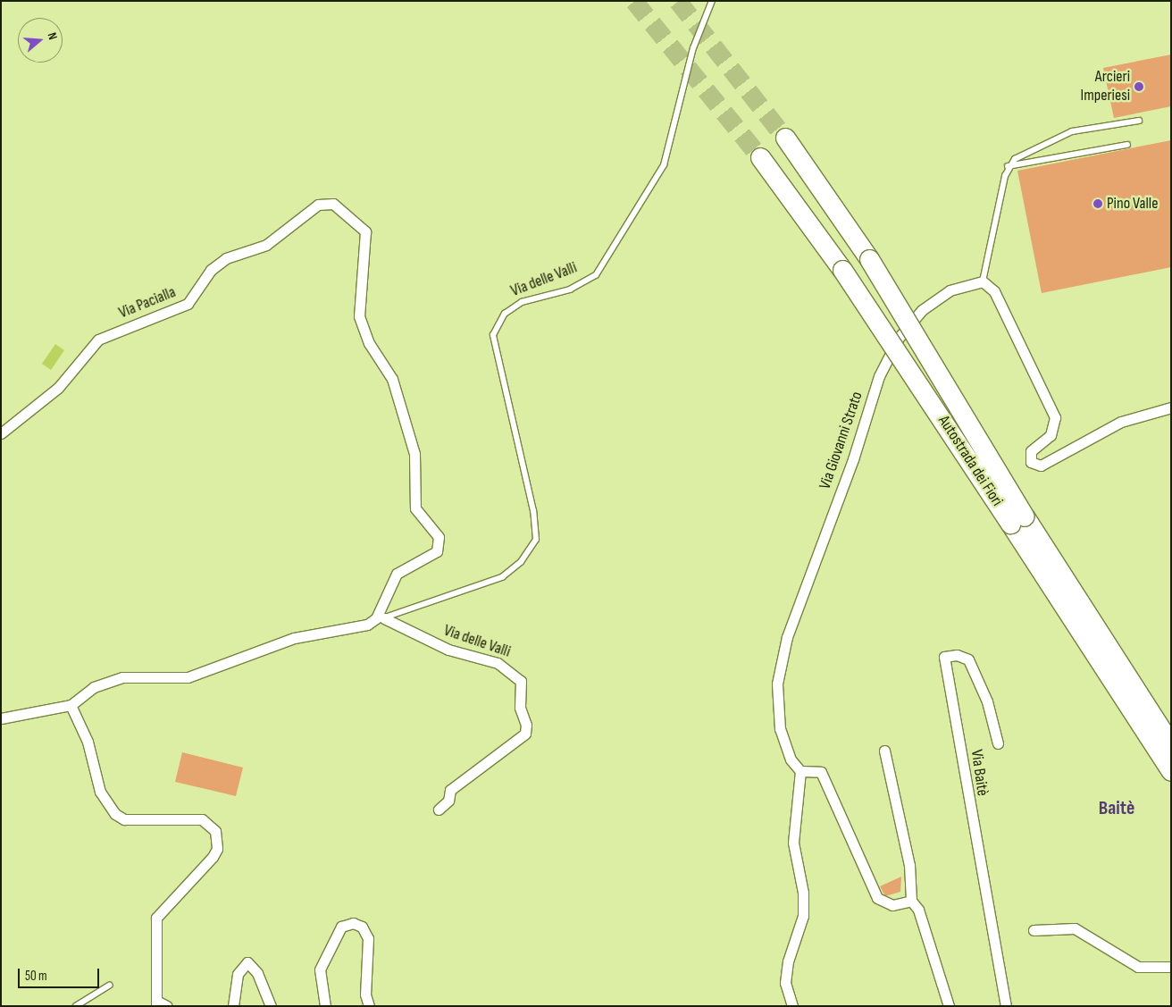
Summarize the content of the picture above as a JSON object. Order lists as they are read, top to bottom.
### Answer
{
  "streets": {
    "highway": ["Autostrada dei Fiori"],
    "street": [
      "Via delle Valli",
      "Via Pacialla",
      "Via Giovanni Strato",
      "Via Baitè"
    ]
  },
  "crossings": [
    ["Via delle Valli", "Via Pacialla"]
  ],
  "districts": ["Baitè"],
  "places": ["Arcieri Imperiesi", "Pino Valle"],
  "scale_bar": "50 m",
  "north": "right"
}
